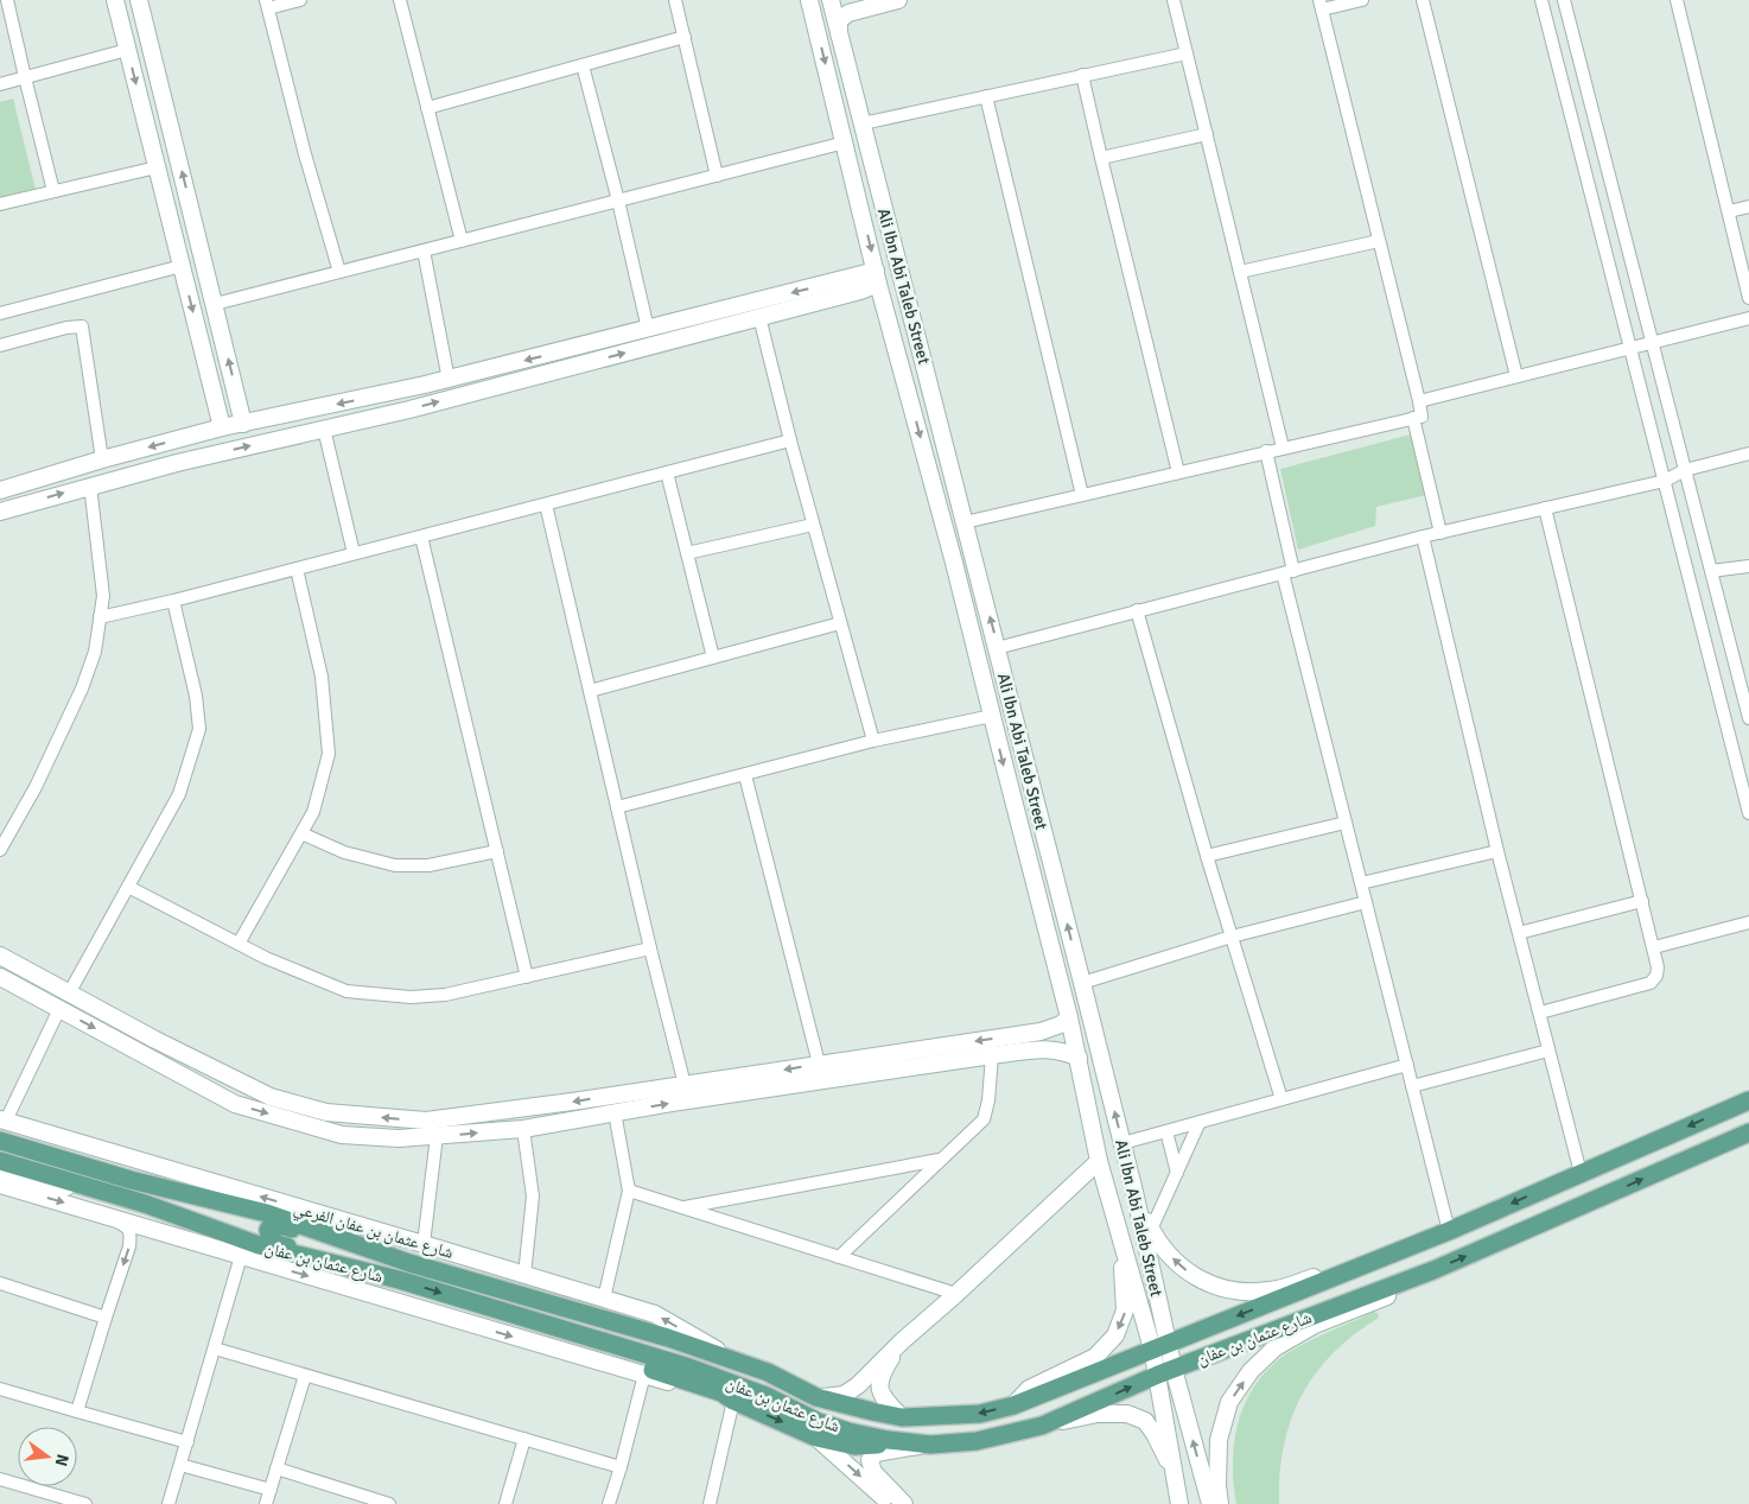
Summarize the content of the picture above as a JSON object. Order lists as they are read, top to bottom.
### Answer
{
  "streets": {
    "main road": ["شارع عثمان بن عفان"],
    "street": ["Ali Ibn Abi Taleb Street", "شارع عثمان بن عفان الفرعي"]
  },
  "crossings": [
    ["Ali Ibn Abi Taleb Street", "شارع عثمان بن عفان"],
    ["شارع عثمان بن عفان الفرعي", "شارع عثمان بن عفان"]
  ],
  "north": "right"
}
